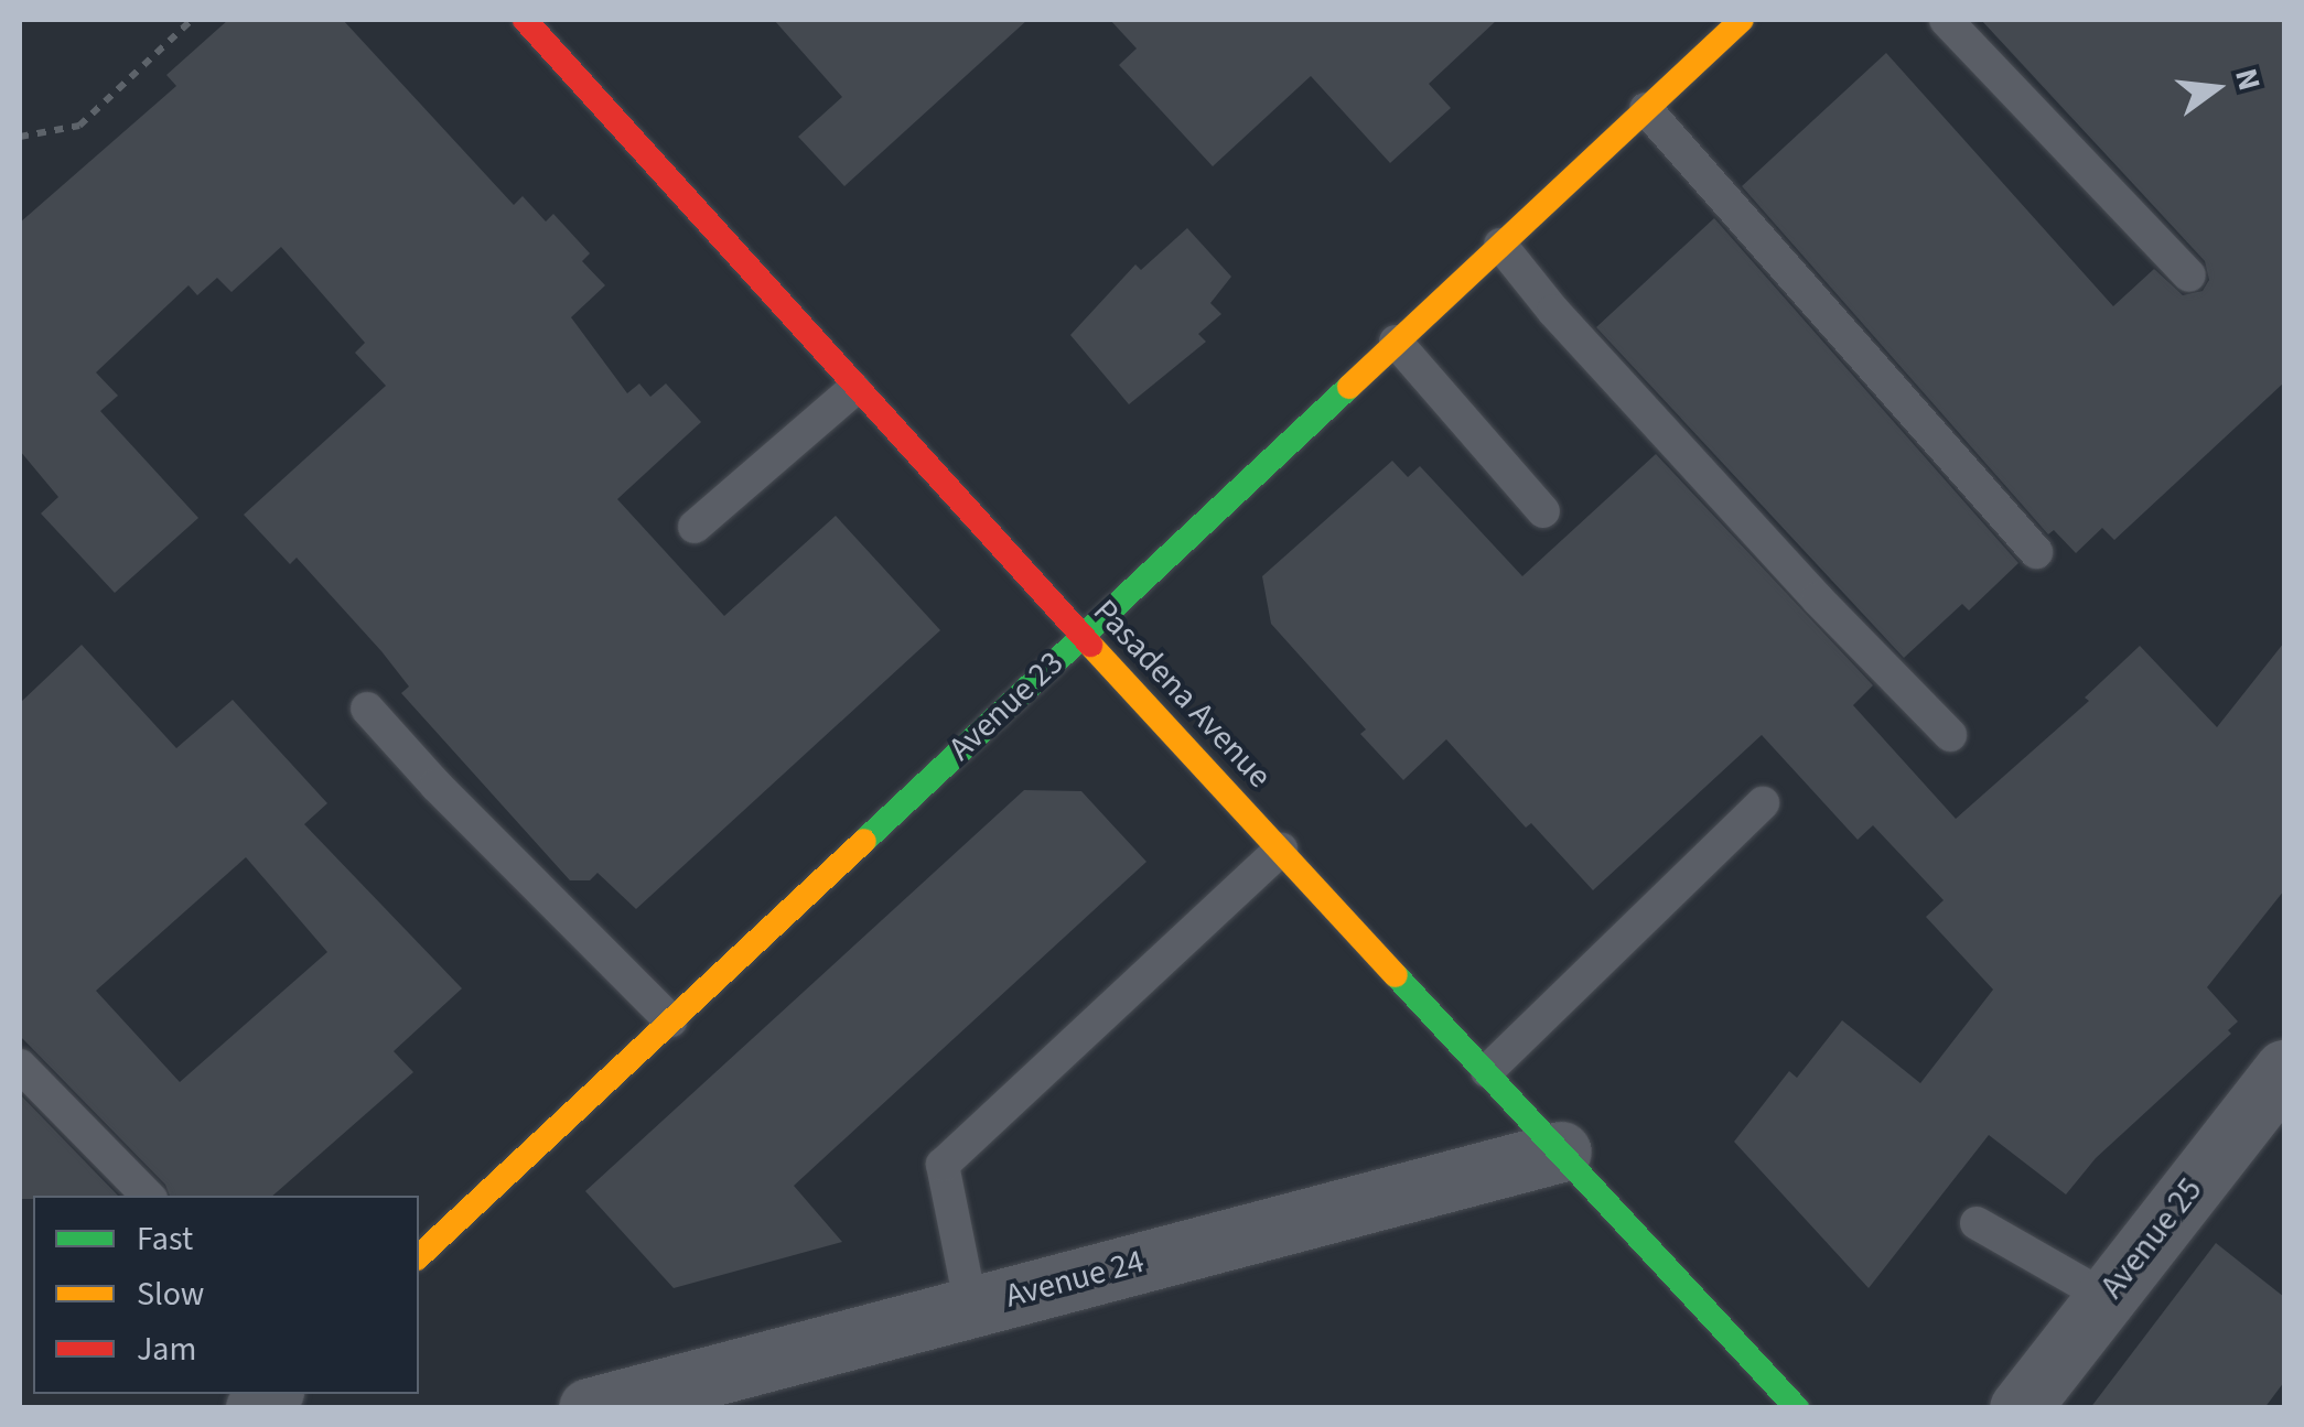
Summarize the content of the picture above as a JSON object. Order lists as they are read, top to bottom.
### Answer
{
  "streets": {
    "main road": ["Pasadena Avenue", "Avenue 23"],
    "street": ["Avenue 25", "Avenue 24"]
  },
  "crossings": [
    ["Pasadena Avenue", "Avenue 23"],
    ["Pasadena Avenue", "Avenue 24"]
  ],
  "legend": ["Fast", "Slow", "Jam"],
  "north": "right"
}
